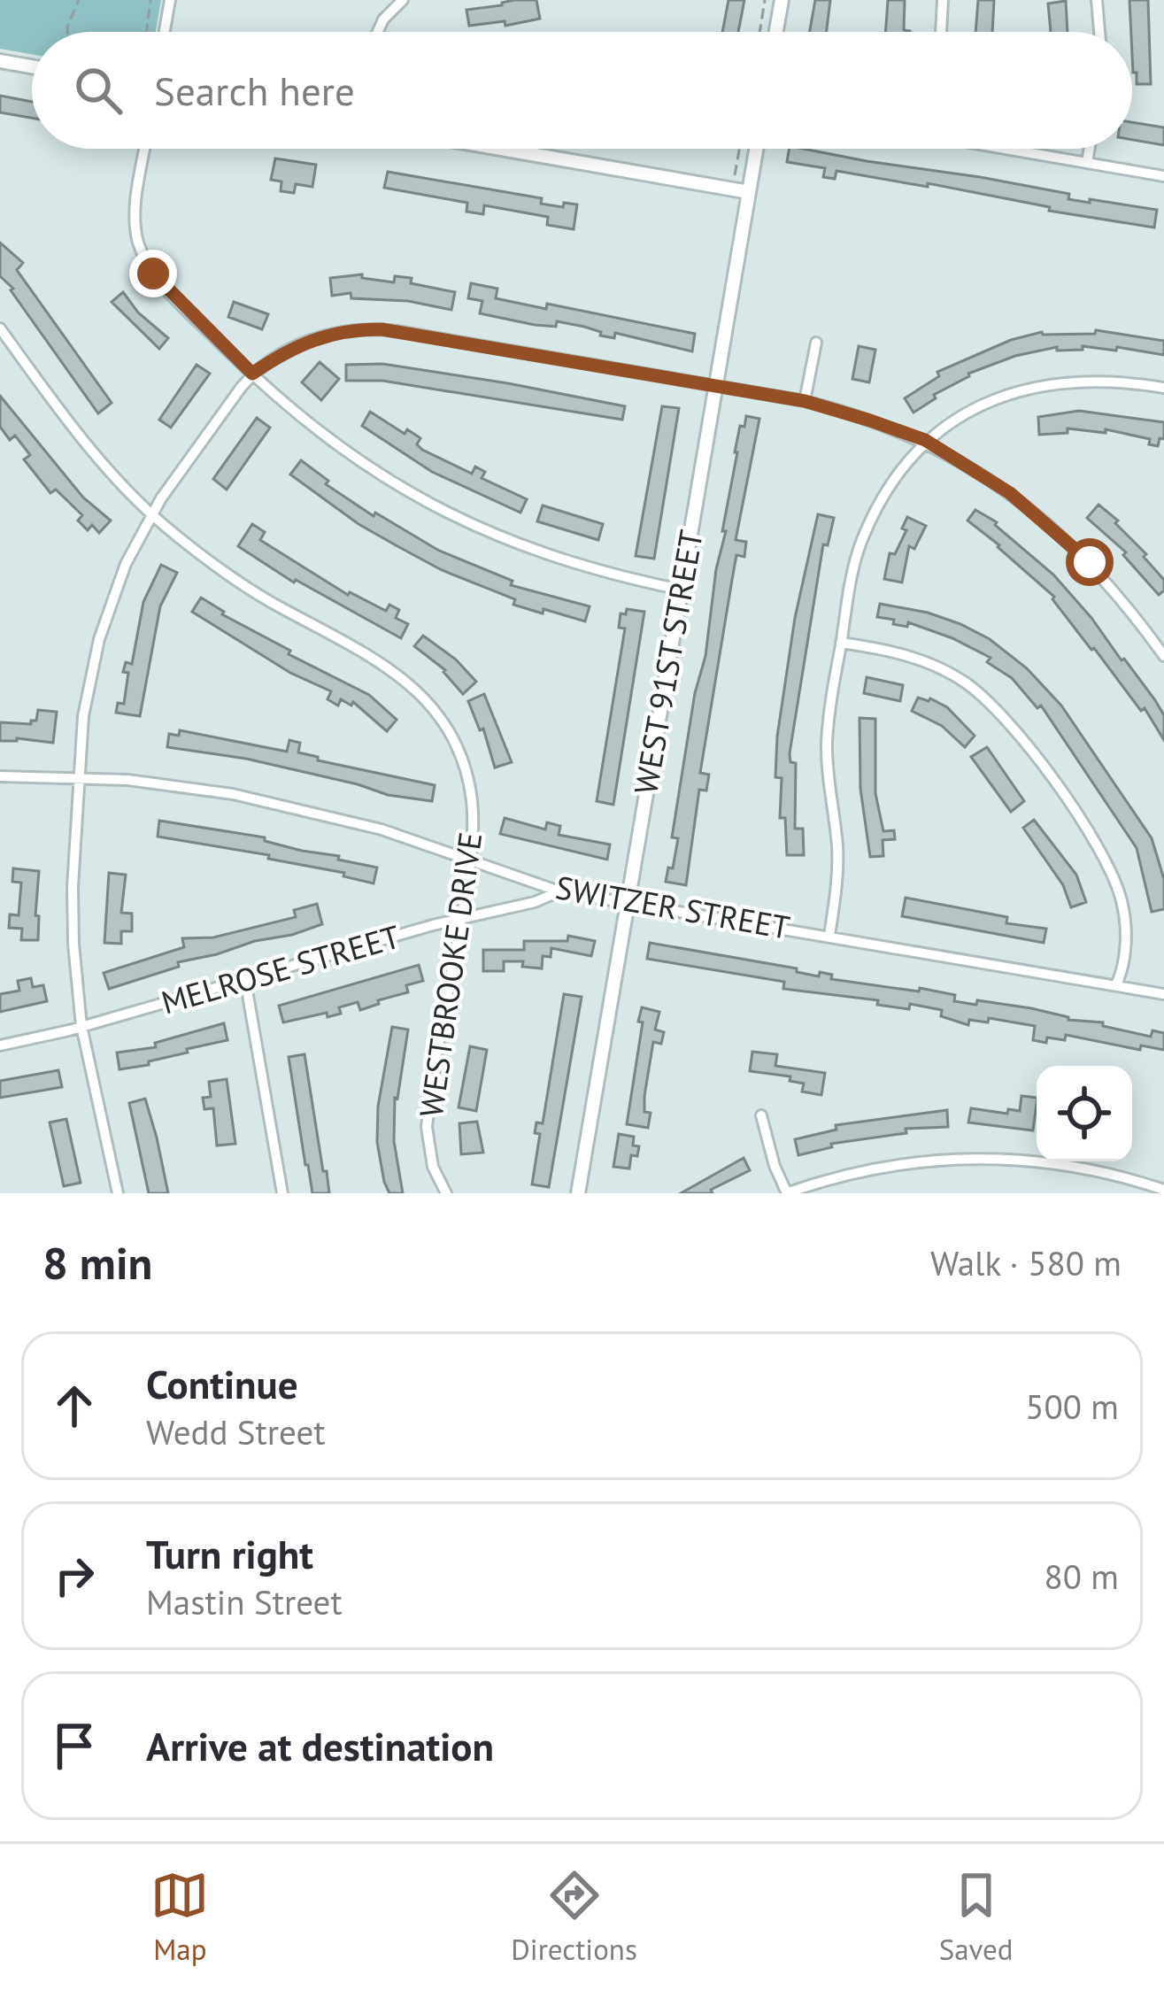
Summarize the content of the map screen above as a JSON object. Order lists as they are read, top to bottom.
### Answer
{
  "streets": {
    "street": [
      "WEST 91ST STREET",
      "SWITZER STREET",
      "MELROSE STREET",
      "WESTBROOKE DRIVE"
    ]
  },
  "crossings": [
    ["WEST 91ST STREET", "SWITZER STREET"],
    ["SWITZER STREET", "MELROSE STREET"],
    ["SWITZER STREET", "WESTBROOKE DRIVE"],
    ["MELROSE STREET", "WESTBROOKE DRIVE"]
  ],
  "page": {
    "search": "Search here",
    "heading": ["8 min", "Walk · 580 m"],
    "list": [
      ["Continue", "Wedd Street", "500 m"],
      ["Turn right", "Mastin Street", "80 m"],
      "Arrive at destination"
    ],
    "nav": ["Map", "Directions", "Saved"]
  }
}
